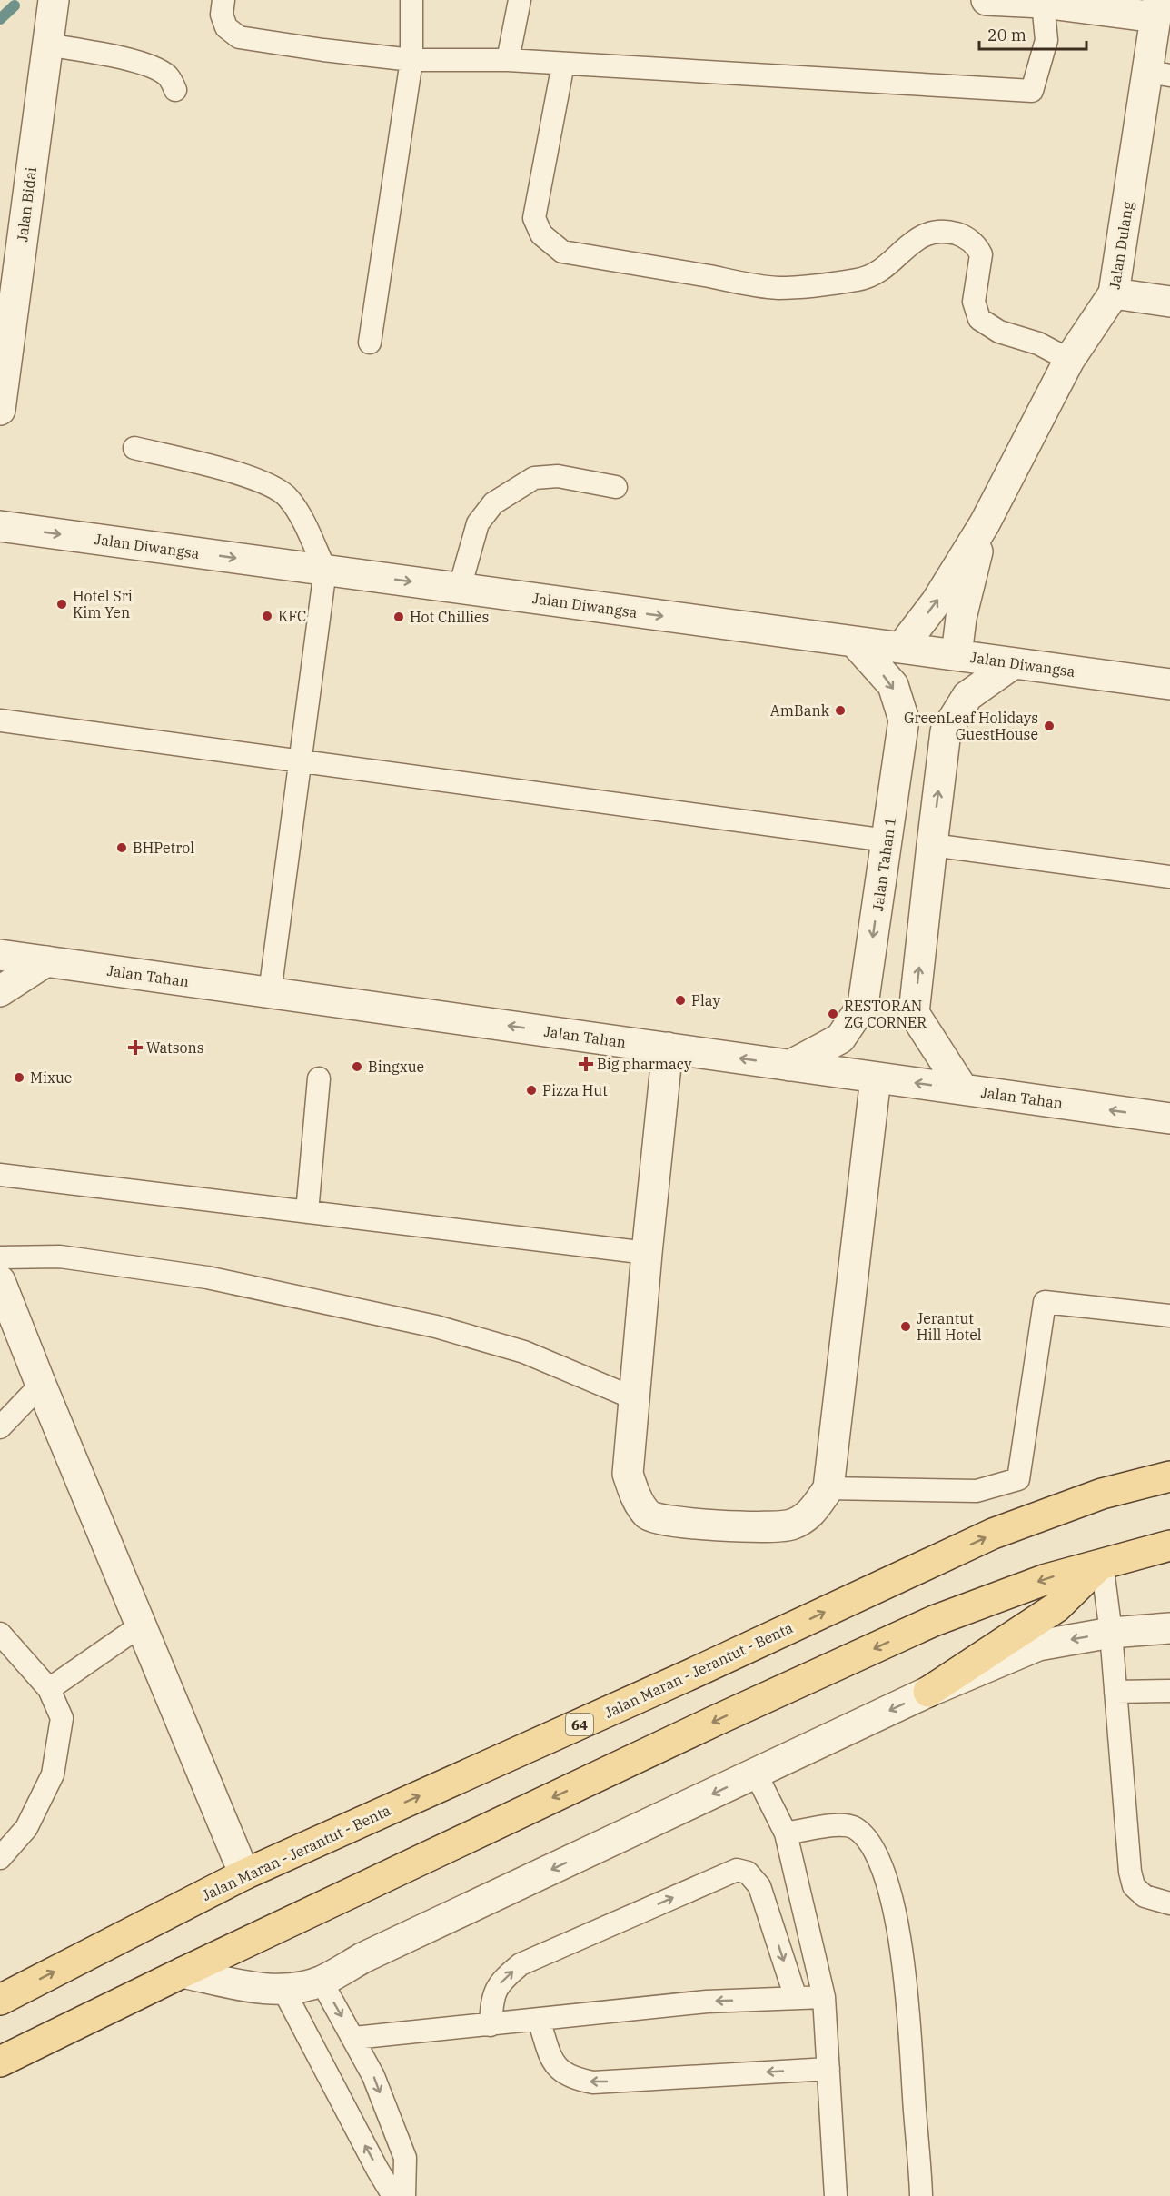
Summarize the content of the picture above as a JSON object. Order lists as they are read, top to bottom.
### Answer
{
  "streets": {
    "main road": ["Jalan Maran - Jerantut - Benta", "64"],
    "street": [
      "Jalan Bidai",
      "Jalan Dulang",
      "Jalan Diwangsa",
      "Jalan Tahan 1",
      "Jalan Tahan"
    ]
  },
  "crossings": [
    ["Jalan Dulang", "Jalan Diwangsa"],
    ["Jalan Diwangsa", "Jalan Tahan 1"],
    ["Jalan Tahan 1", "Jalan Tahan"]
  ],
  "one_way": ["Jalan Diwangsa", "Jalan Tahan"],
  "places": {
    "other": [
      "Hotel Sri Kim Yen",
      "KFC",
      "Hot Chillies",
      "AmBank",
      "GreenLeaf Holidays GuestHouse",
      "BHPetrol",
      "Play",
      "RESTORAN ZG CORNER",
      "Bingxue",
      "Mixue",
      "Pizza Hut",
      "Jerantut Hill Hotel"
    ],
    "health": ["Watsons", "Big pharmacy"]
  },
  "scale_bar": "20 m"
}
